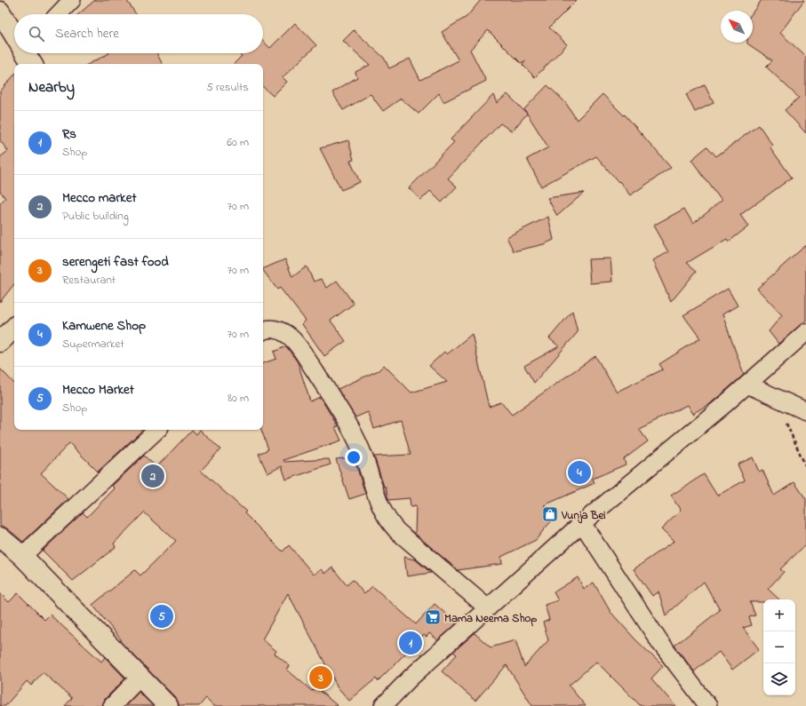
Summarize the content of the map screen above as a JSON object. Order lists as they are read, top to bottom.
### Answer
{
  "places": {
    "shop": ["Vunja Bei"],
    "supermarket": ["Mama Neema Shop"]
  },
  "north": "top left",
  "page": {
    "search": "Search here",
    "heading": ["Nearby", "5 results"],
    "list": [
      {
        "mark": "1",
        "name": "Rs",
        "note": "Shop",
        "value": "60 m"
      },
      {
        "mark": "2",
        "name": "Mecco market",
        "note": "Public building",
        "value": "70 m"
      },
      {
        "mark": "3",
        "name": "serengeti fast food",
        "note": "Restaurant",
        "value": "70 m"
      },
      {
        "mark": "4",
        "name": "Kamwene Shop",
        "note": "Supermarket",
        "value": "70 m"
      },
      {
        "mark": "5",
        "name": "Mecco Market",
        "note": "Shop",
        "value": "80 m"
      }
    ],
    "pins": [
      "4",
      "2",
      "5",
      "1",
      "3"
    ],
    "map_buttons": ["+", "−"]
  }
}
